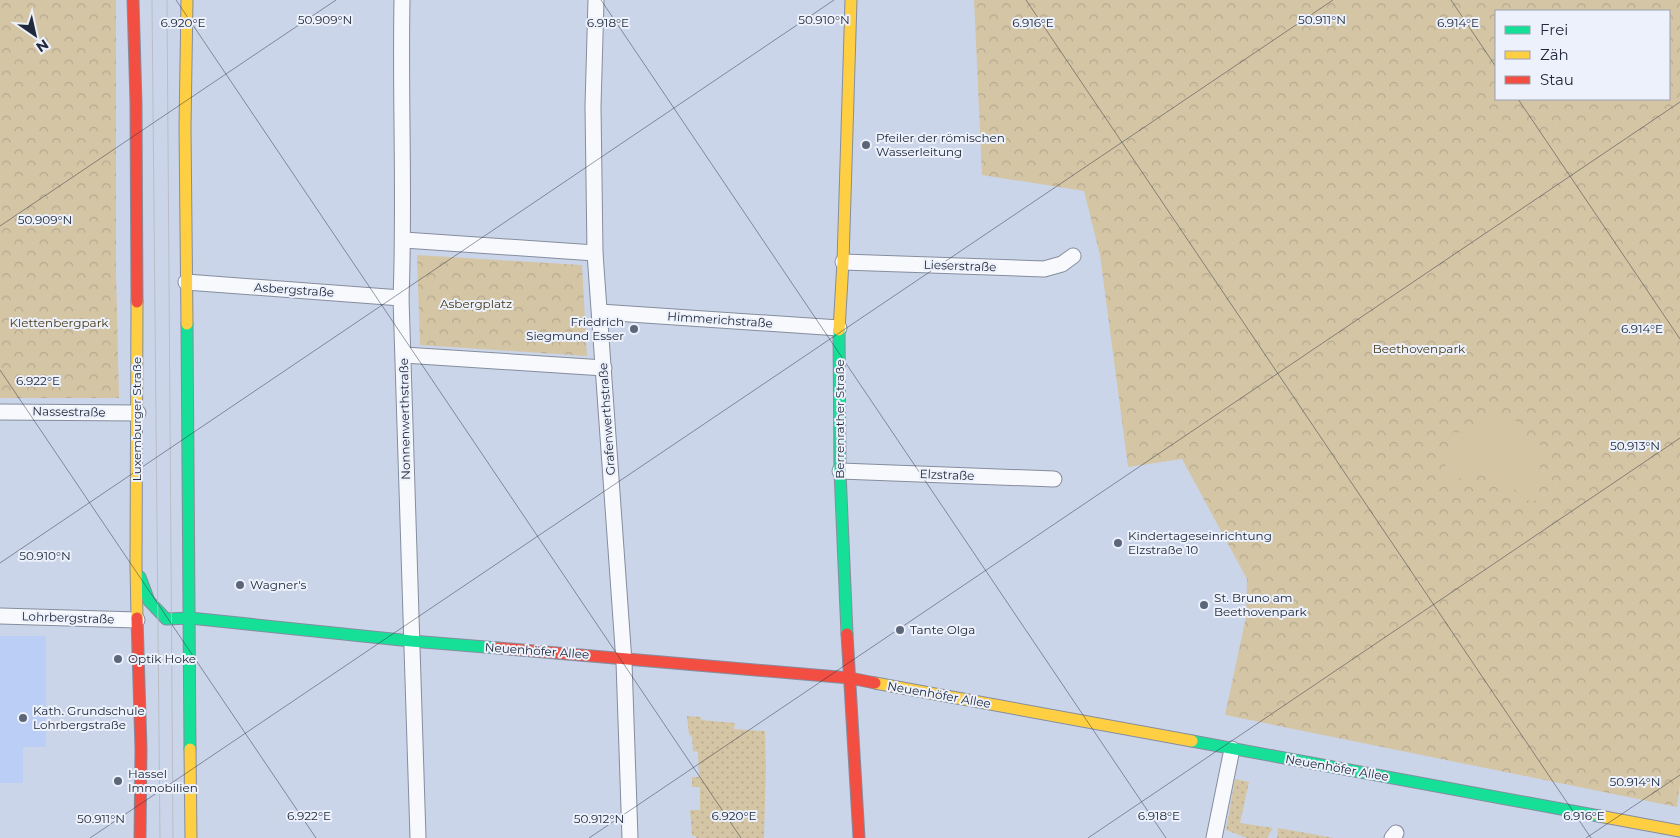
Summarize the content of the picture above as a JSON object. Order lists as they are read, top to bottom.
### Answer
{
  "streets": {
    "street": [
      "Lieserstraße",
      "Asbergstraße",
      "Himmerichstraße",
      "Nassestraße",
      "Luxemburger Straße",
      "Nonnenwerthstraße",
      "Grafenwerthstraße",
      "Berrenrather Straße",
      "Elzstraße",
      "Lohrbergstraße",
      "Neuenhöfer Allee"
    ]
  },
  "crossings": [
    ["Lieserstraße", "Berrenrather Straße"],
    ["Asbergstraße", "Nonnenwerthstraße"],
    ["Himmerichstraße", "Grafenwerthstraße"],
    ["Himmerichstraße", "Berrenrather Straße"],
    ["Nassestraße", "Luxemburger Straße"],
    ["Luxemburger Straße", "Lohrbergstraße"],
    ["Nonnenwerthstraße", "Neuenhöfer Allee"],
    ["Grafenwerthstraße", "Neuenhöfer Allee"],
    ["Berrenrather Straße", "Elzstraße"],
    ["Berrenrather Straße", "Neuenhöfer Allee"]
  ],
  "parks": ["Asbergplatz", "Klettenbergpark", "Beethovenpark"],
  "places": [
    "Pfeiler der römischen Wasserleitung",
    "Friedrich Siegmund Esser",
    "Kindertageseinrichtung Elzstraße 10",
    "Wagner's",
    "St. Bruno am Beethovenpark",
    "Tante Olga",
    "Optik Hoke",
    "Kath. Grundschule Lohrbergstraße",
    "Hassel Immobilien"
  ],
  "legend": ["Frei", "Zäh", "Stau"],
  "north": "bottom right",
  "coordinates": [
    "50.909°N",
    "50.910°N",
    "50.911°N",
    "6.920°E",
    "6.918°E",
    "6.916°E",
    "6.914°E",
    "6.922°E",
    "50.913°N",
    "50.914°N",
    "50.912°N"
  ]
}
